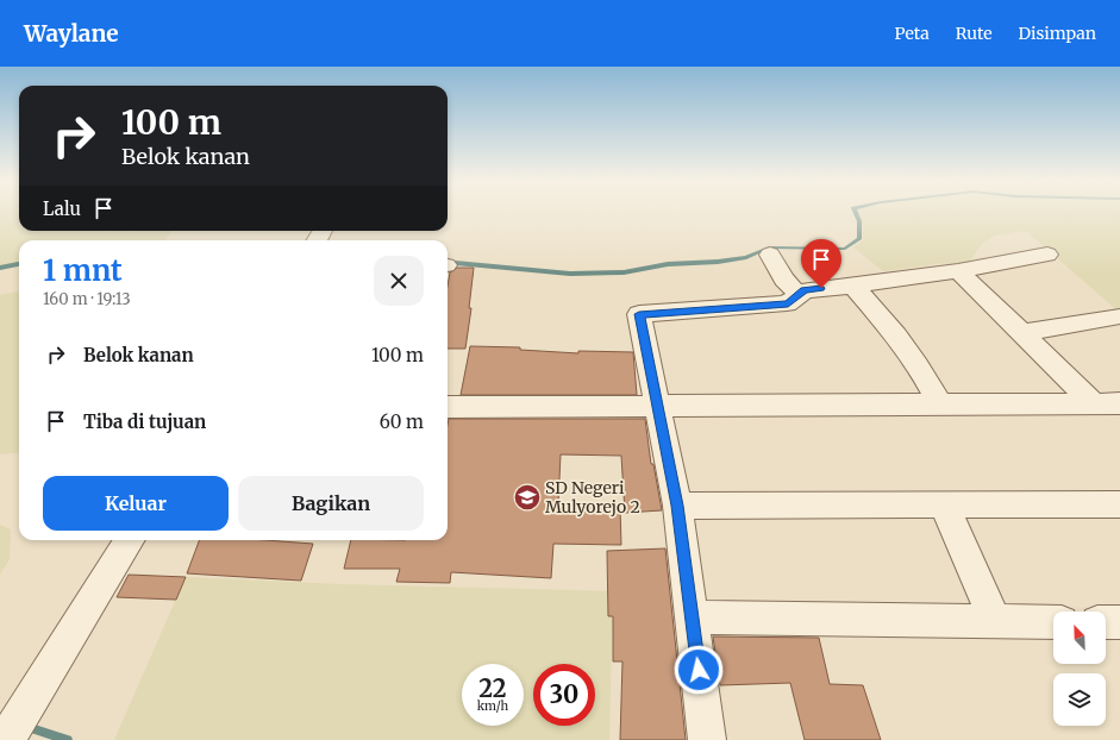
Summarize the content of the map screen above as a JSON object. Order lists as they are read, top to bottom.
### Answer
{
  "places": {
    "school or university": ["SD Negeri Mulyorejo 2"]
  },
  "north": "top left",
  "page": {
    "header": "Waylane",
    "nav": ["Peta", "Rute", "Disimpan"],
    "turn": ["100 m", "Belok kanan"],
    "then": "Lalu",
    "heading": ["1 mnt", "160 m · 19:13"],
    "list": [
      {
        "name": "Belok kanan",
        "value": "100 m"
      },
      {
        "name": "Tiba di tujuan",
        "value": "60 m"
      }
    ],
    "buttons": ["Keluar", "Bagikan"],
    "speed": "22 km/h",
    "limit": "30"
  }
}
